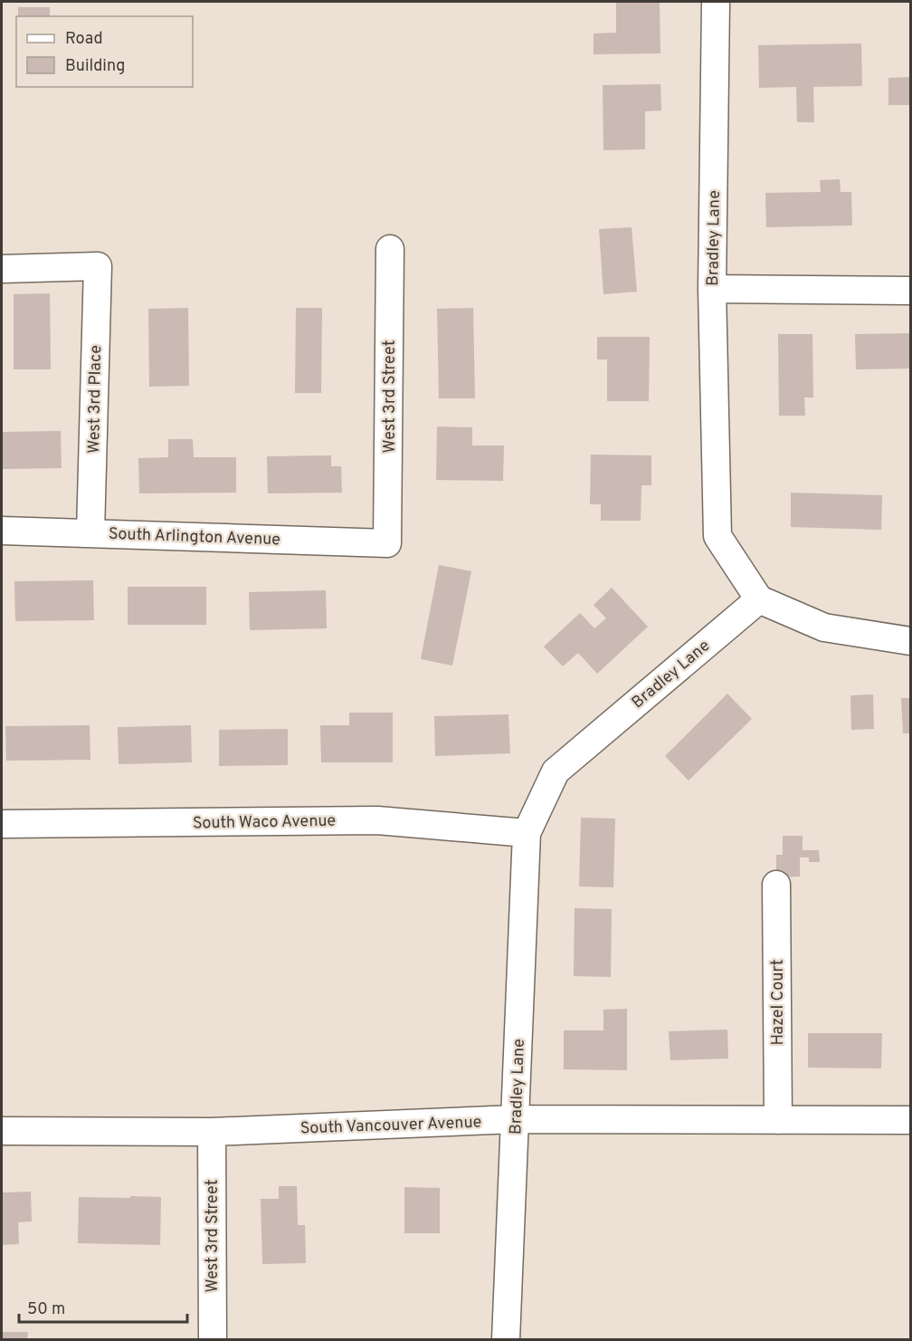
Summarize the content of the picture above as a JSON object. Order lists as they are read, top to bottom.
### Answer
{
  "streets": {
    "street": [
      "Bradley Lane",
      "West 3rd Street",
      "West 3rd Place",
      "South Arlington Avenue",
      "South Waco Avenue",
      "Hazel Court",
      "South Vancouver Avenue"
    ]
  },
  "crossings": [
    ["Bradley Lane", "South Waco Avenue"],
    ["Bradley Lane", "South Vancouver Avenue"],
    ["West 3rd Street", "South Arlington Avenue"],
    ["West 3rd Street", "South Vancouver Avenue"],
    ["West 3rd Place", "South Arlington Avenue"],
    ["Hazel Court", "South Vancouver Avenue"]
  ],
  "legend": ["Road", "Building"],
  "scale_bar": "50 m"
}
